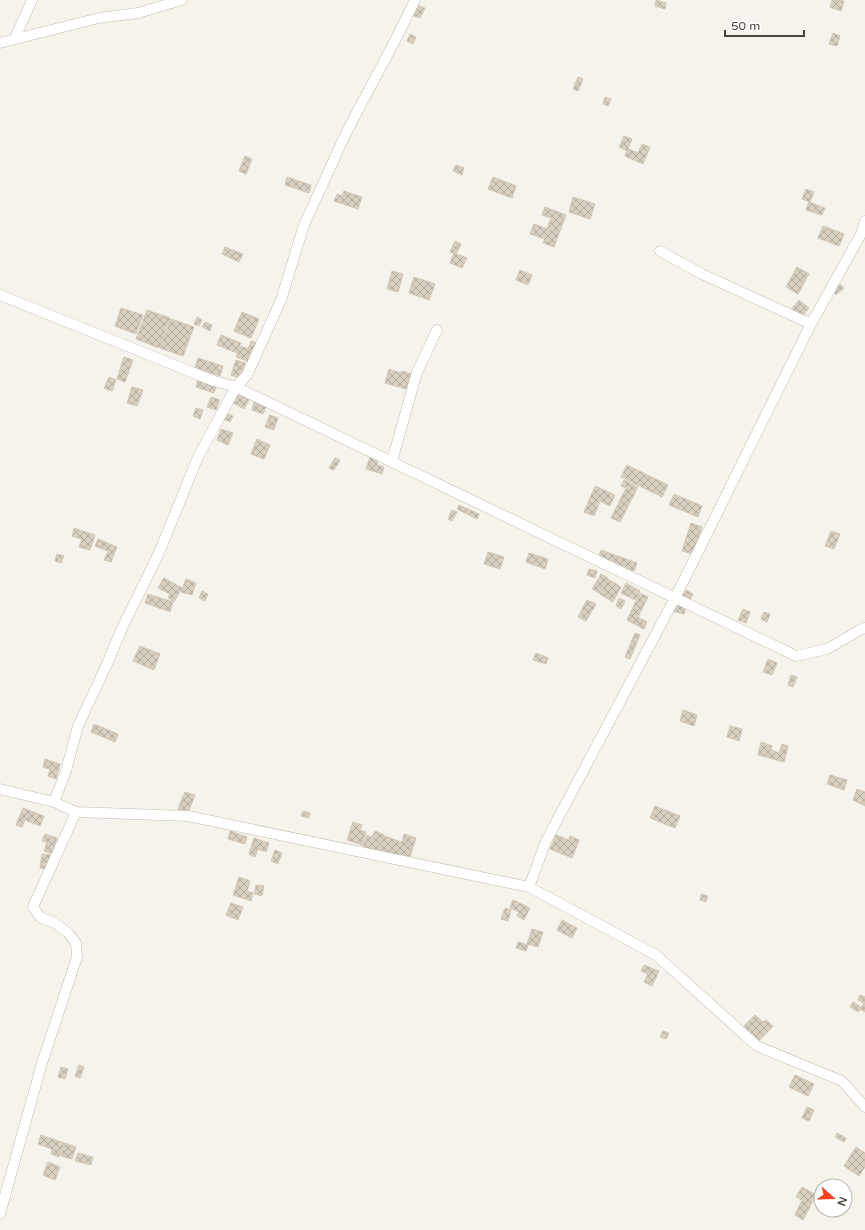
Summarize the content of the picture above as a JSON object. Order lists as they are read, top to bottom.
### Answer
{
  "scale_bar": "50 m",
  "north": "right"
}
